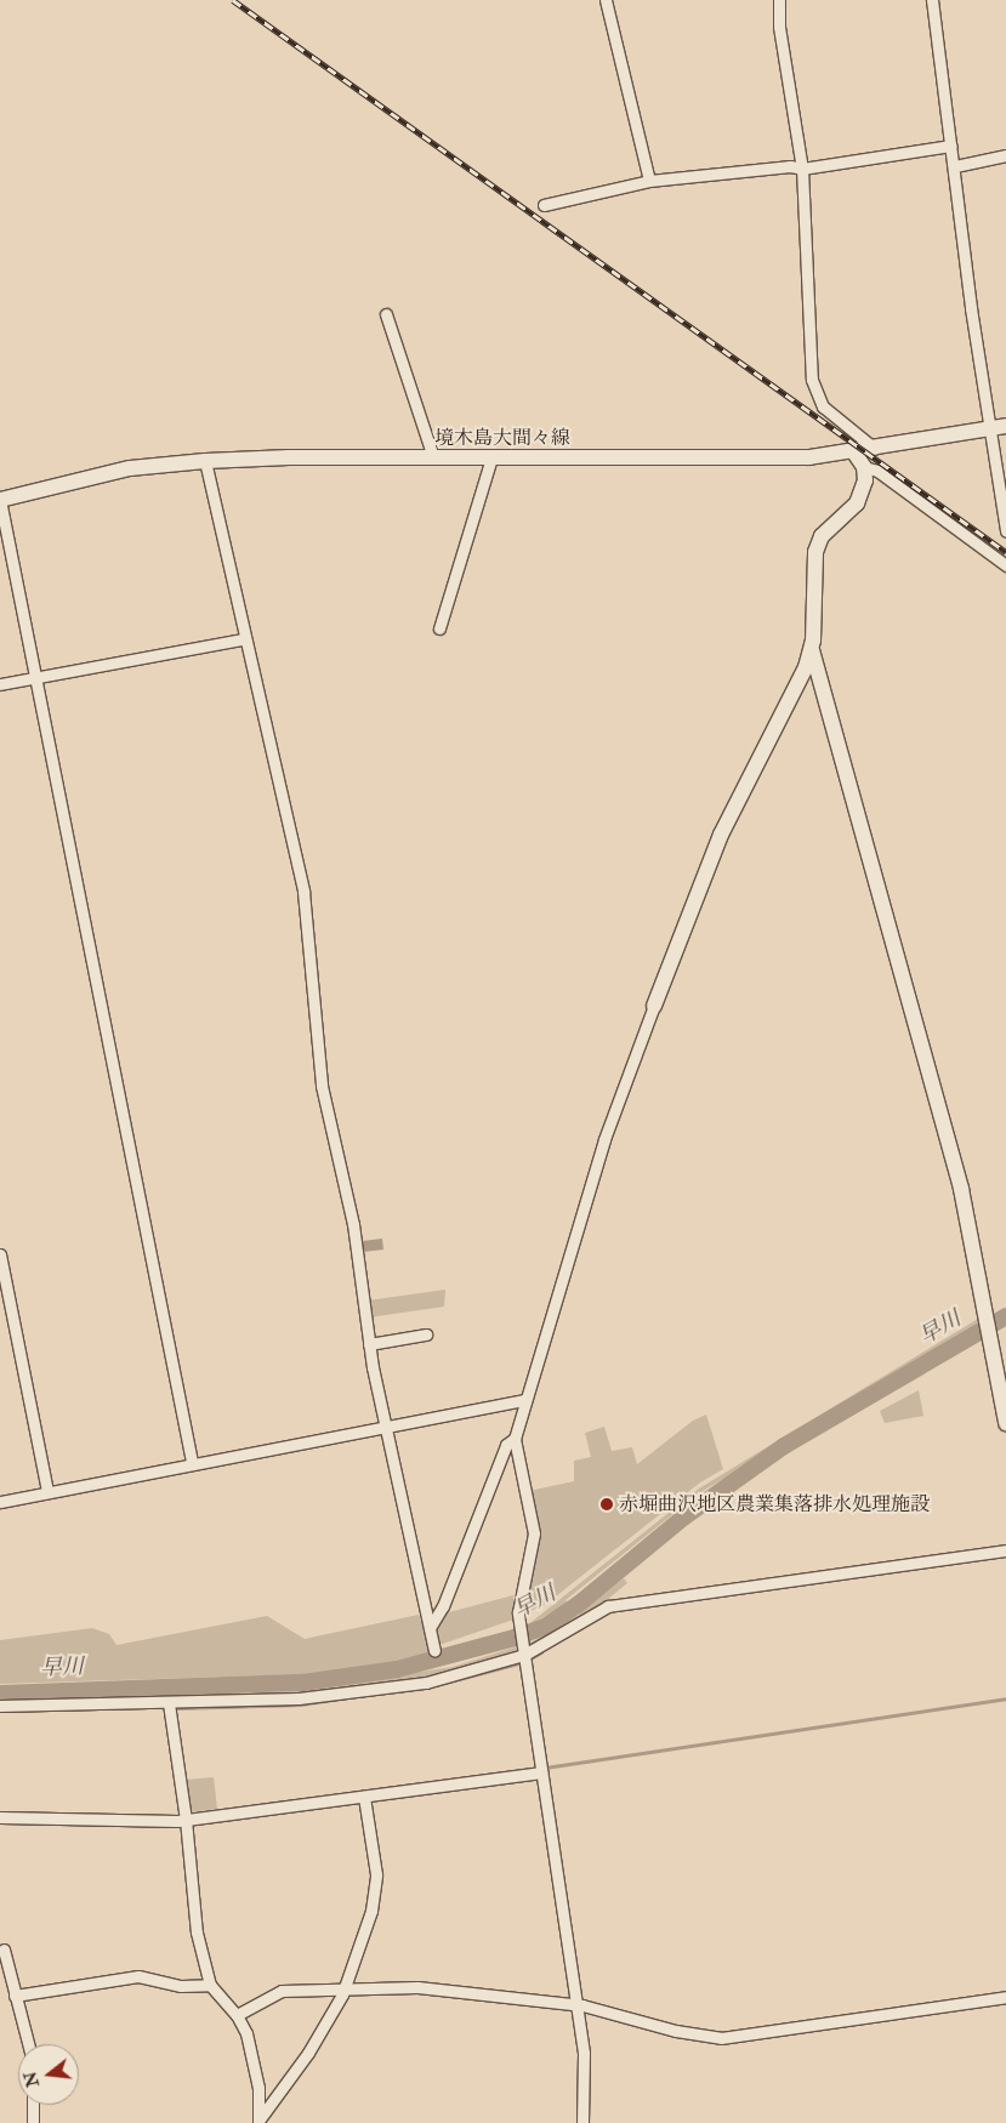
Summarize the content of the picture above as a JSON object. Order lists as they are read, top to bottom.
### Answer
{
  "streets": {
    "street": ["境木島大間々線"]
  },
  "water": ["早川"],
  "places": ["赤堀曲沢地区農業集落排水処理施設"],
  "north": "left"
}
